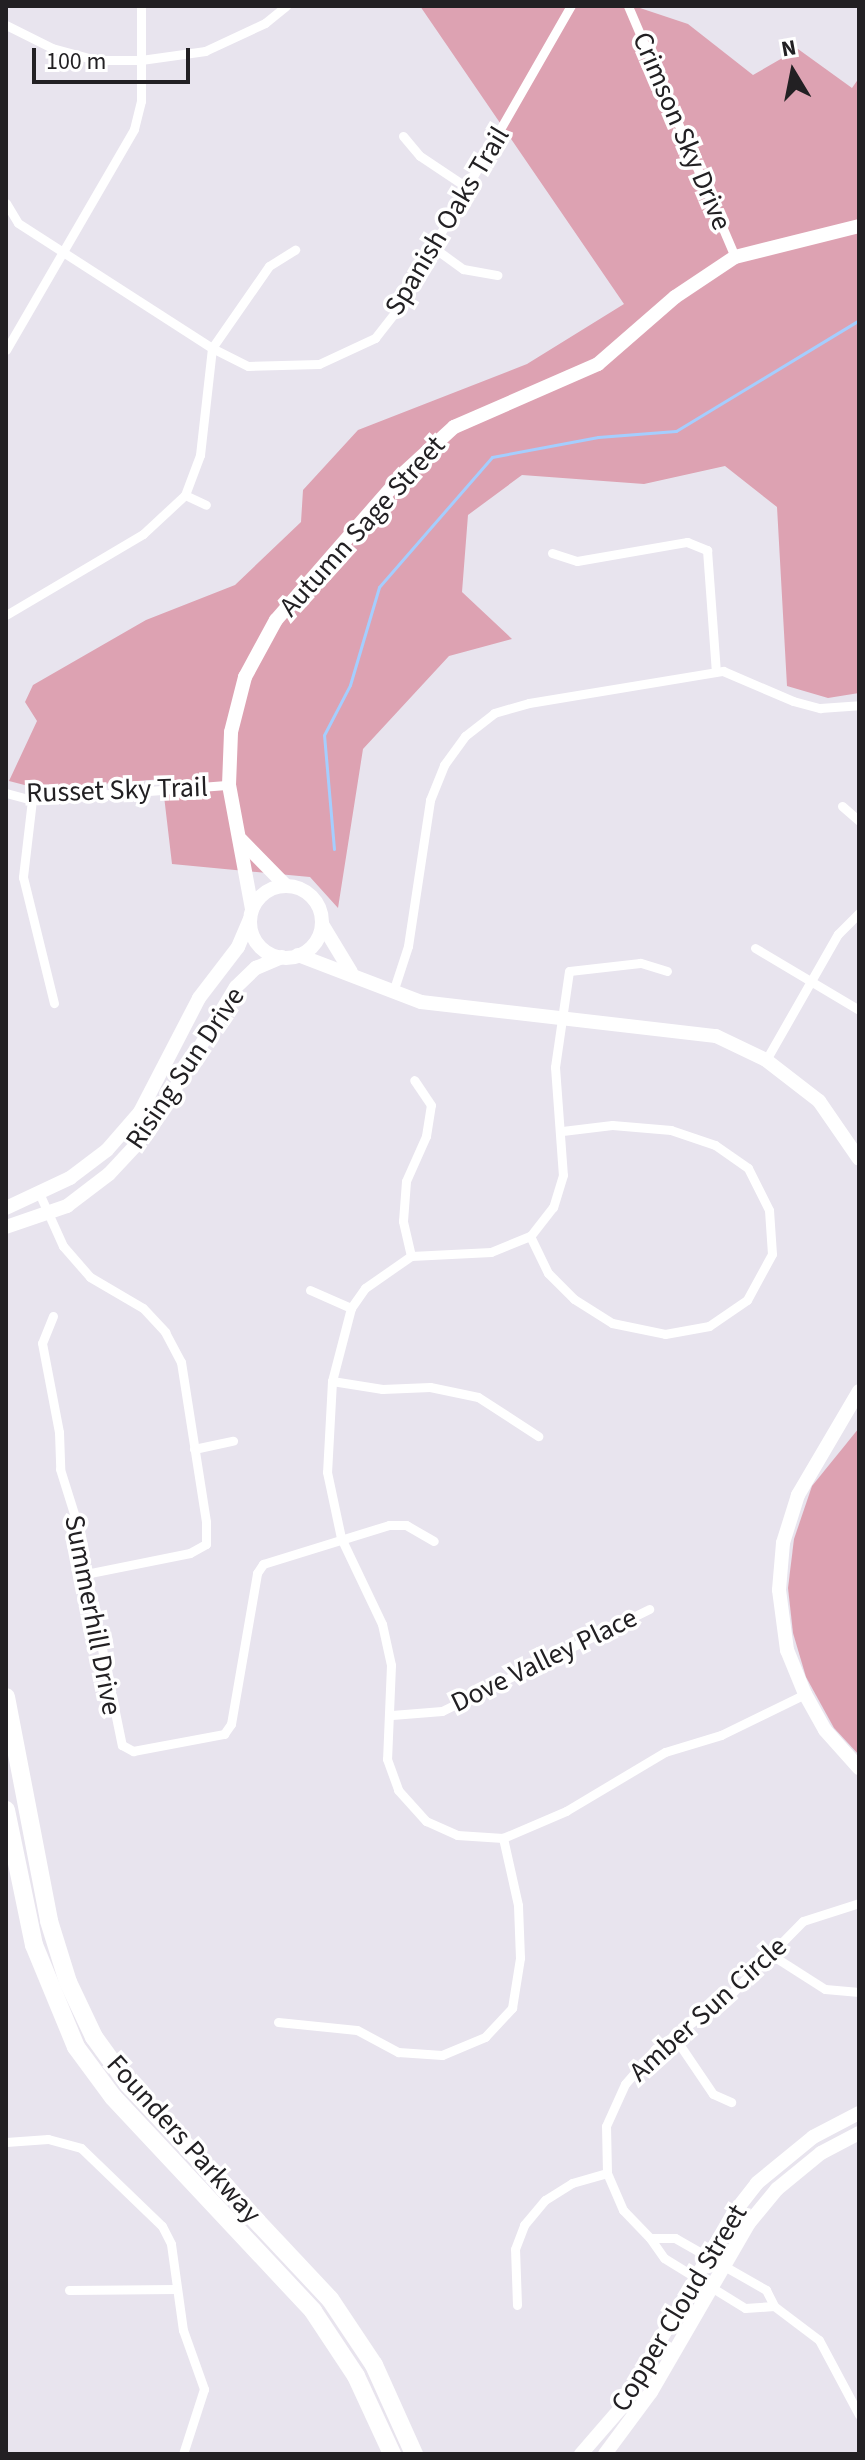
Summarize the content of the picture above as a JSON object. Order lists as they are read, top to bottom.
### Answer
{
  "streets": {
    "highway": ["Founders Parkway"],
    "street": [
      "Crimson Sky Drive",
      "Spanish Oaks Trail",
      "Autumn Sage Street",
      "Russet Sky Trail",
      "Rising Sun Drive",
      "Summerhill Drive",
      "Dove Valley Place",
      "Amber Sun Circle",
      "Copper Cloud Street"
    ]
  },
  "crossings": [
    ["Crimson Sky Drive", "Autumn Sage Street"],
    ["Autumn Sage Street", "Russet Sky Trail"],
    ["Autumn Sage Street", "Rising Sun Drive"],
    ["Amber Sun Circle", "Copper Cloud Street"]
  ],
  "scale_bar": "100 m",
  "north": "top"
}
